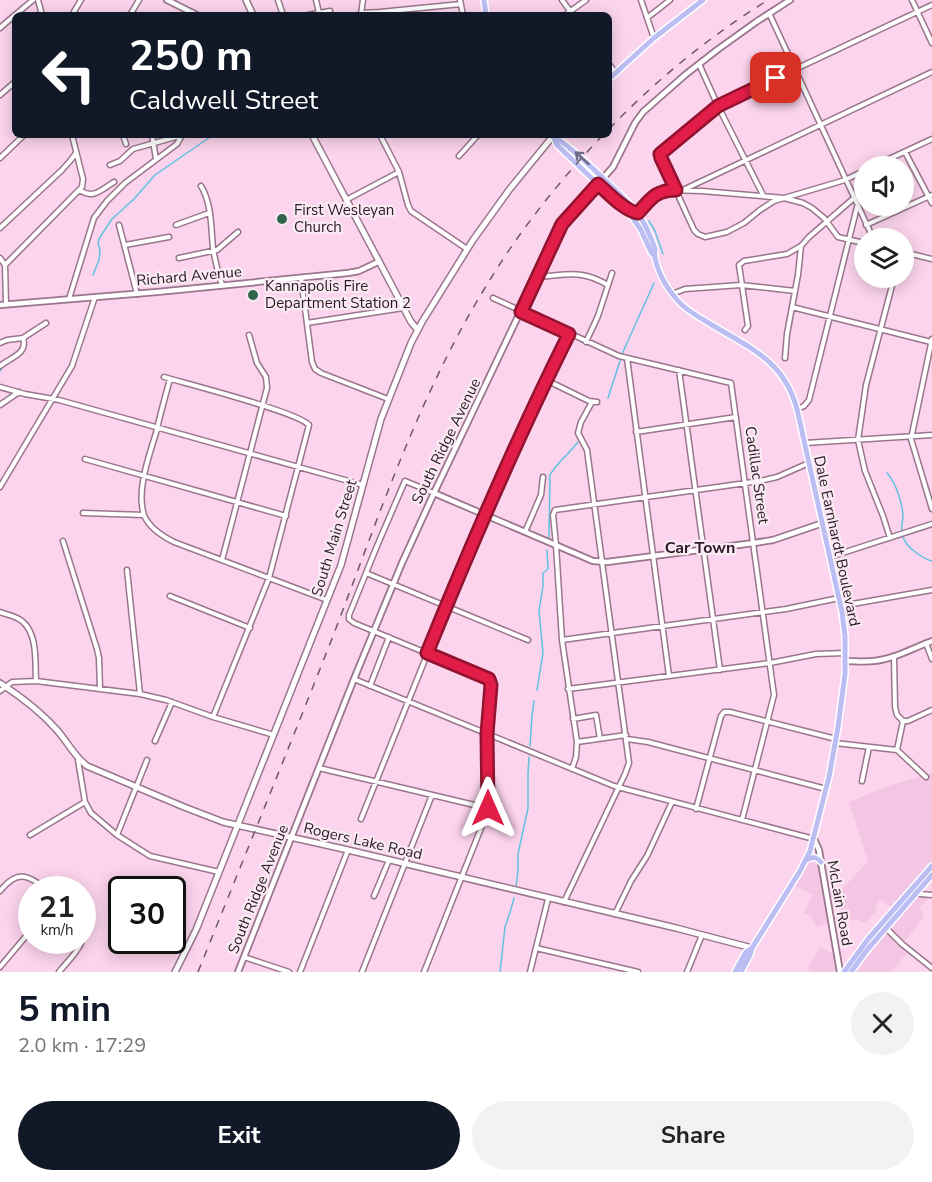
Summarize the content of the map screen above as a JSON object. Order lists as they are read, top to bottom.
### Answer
{
  "streets": {
    "main road": ["South Main Street", "Dale Earnhardt Boulevard", "Rogers Lake Road"],
    "street": [
      "Richard Avenue",
      "South Ridge Avenue",
      "Cadillac Street",
      "McLain Road"
    ]
  },
  "crossings": [
    ["South Ridge Avenue", "Cadillac Street"],
    ["South Ridge Avenue", "Dale Earnhardt Boulevard"],
    ["South Ridge Avenue", "Rogers Lake Road"],
    ["South Main Street", "Rogers Lake Road"],
    ["Dale Earnhardt Boulevard", "Rogers Lake Road"],
    ["Dale Earnhardt Boulevard", "McLain Road"]
  ],
  "districts": ["Car Town"],
  "places": ["First Wesleyan Church", "Kannapolis Fire Department Station 2"],
  "page": {
    "turn": ["250 m", "Caldwell Street"],
    "speed": "21 km/h",
    "limit": "30",
    "heading": ["5 min", "2.0 km · 17:29"],
    "buttons": ["Exit", "Share"]
  }
}
